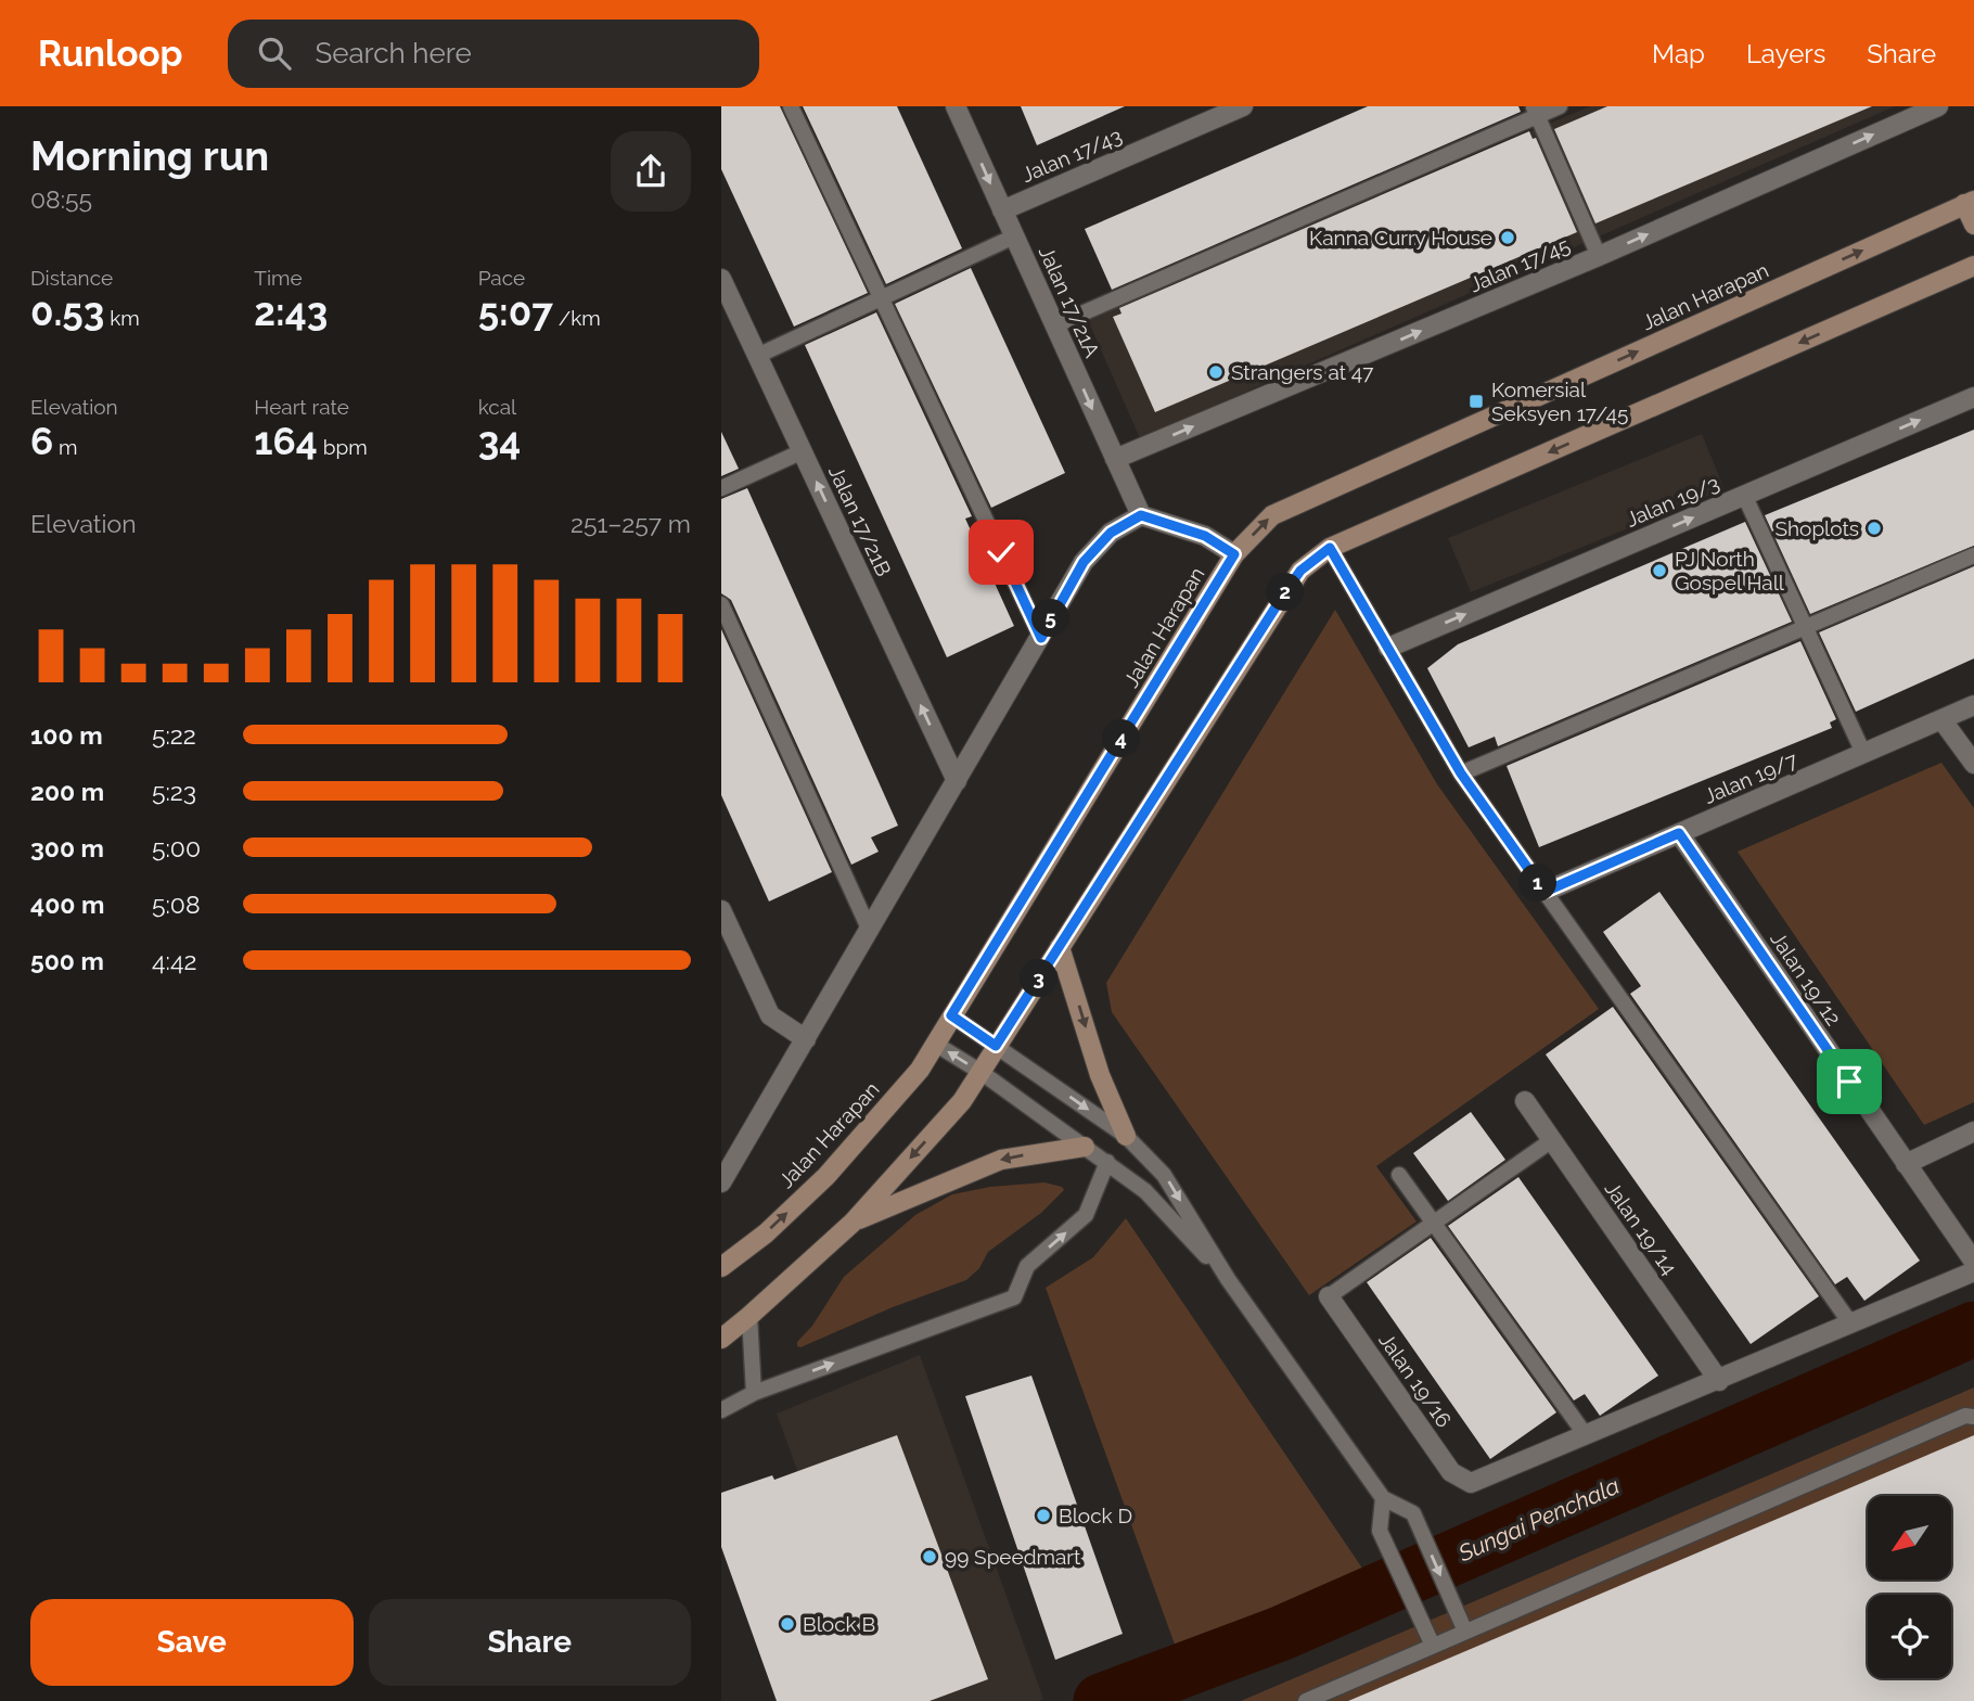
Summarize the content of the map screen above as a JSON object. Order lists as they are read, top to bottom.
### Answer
{
  "streets": {
    "main road": ["Jalan Harapan"],
    "street": [
      "Jalan 17/43",
      "Jalan 17/45",
      "Jalan 17/21A",
      "Jalan 19/3",
      "Jalan 17/21B",
      "Jalan 19/7",
      "Jalan 19/12",
      "Jalan 19/14",
      "Jalan 19/16"
    ]
  },
  "crossings": [
    ["Jalan 17/43", "Jalan 17/21A"],
    ["Jalan 17/45", "Jalan 17/21A"],
    ["Jalan 19/7", "Jalan 19/12"]
  ],
  "one_way": [
    "Jalan 17/45",
    "Jalan 17/21A",
    "Jalan 19/3",
    "Jalan 17/21B"
  ],
  "water": ["Sungai Penchala"],
  "places": {
    "other": [
      "Kanna Curry House",
      "Strangers at 47",
      "Shoplots",
      "PJ North Gospel Hall",
      "Block D",
      "99 Speedmart",
      "Block B"
    ],
    "transit": ["Komersial Seksyen 17/45"]
  },
  "north": "bottom left",
  "page": {
    "header": "Runloop",
    "search": "Search here",
    "nav": ["Map", "Layers", "Share"],
    "heading": ["Morning run", "08:55"],
    "stats": [
      ["Distance", "0.53 km"],
      ["Time", "2:43"],
      ["Pace", "5:07 /km"],
      ["Elevation", "6 m"],
      ["Heart rate", "164 bpm"],
      ["kcal", "34"]
    ],
    "chart": ["Elevation", "251–257 m"],
    "pins": [
      "2",
      "5",
      "4",
      "1",
      "3"
    ],
    "list": [
      {
        "name": "100 m",
        "note": "5:22"
      },
      {
        "name": "200 m",
        "note": "5:23"
      },
      {
        "name": "300 m",
        "note": "5:00"
      },
      {
        "name": "400 m",
        "note": "5:08"
      },
      {
        "name": "500 m",
        "note": "4:42"
      }
    ],
    "buttons": ["Save", "Share"]
  }
}
